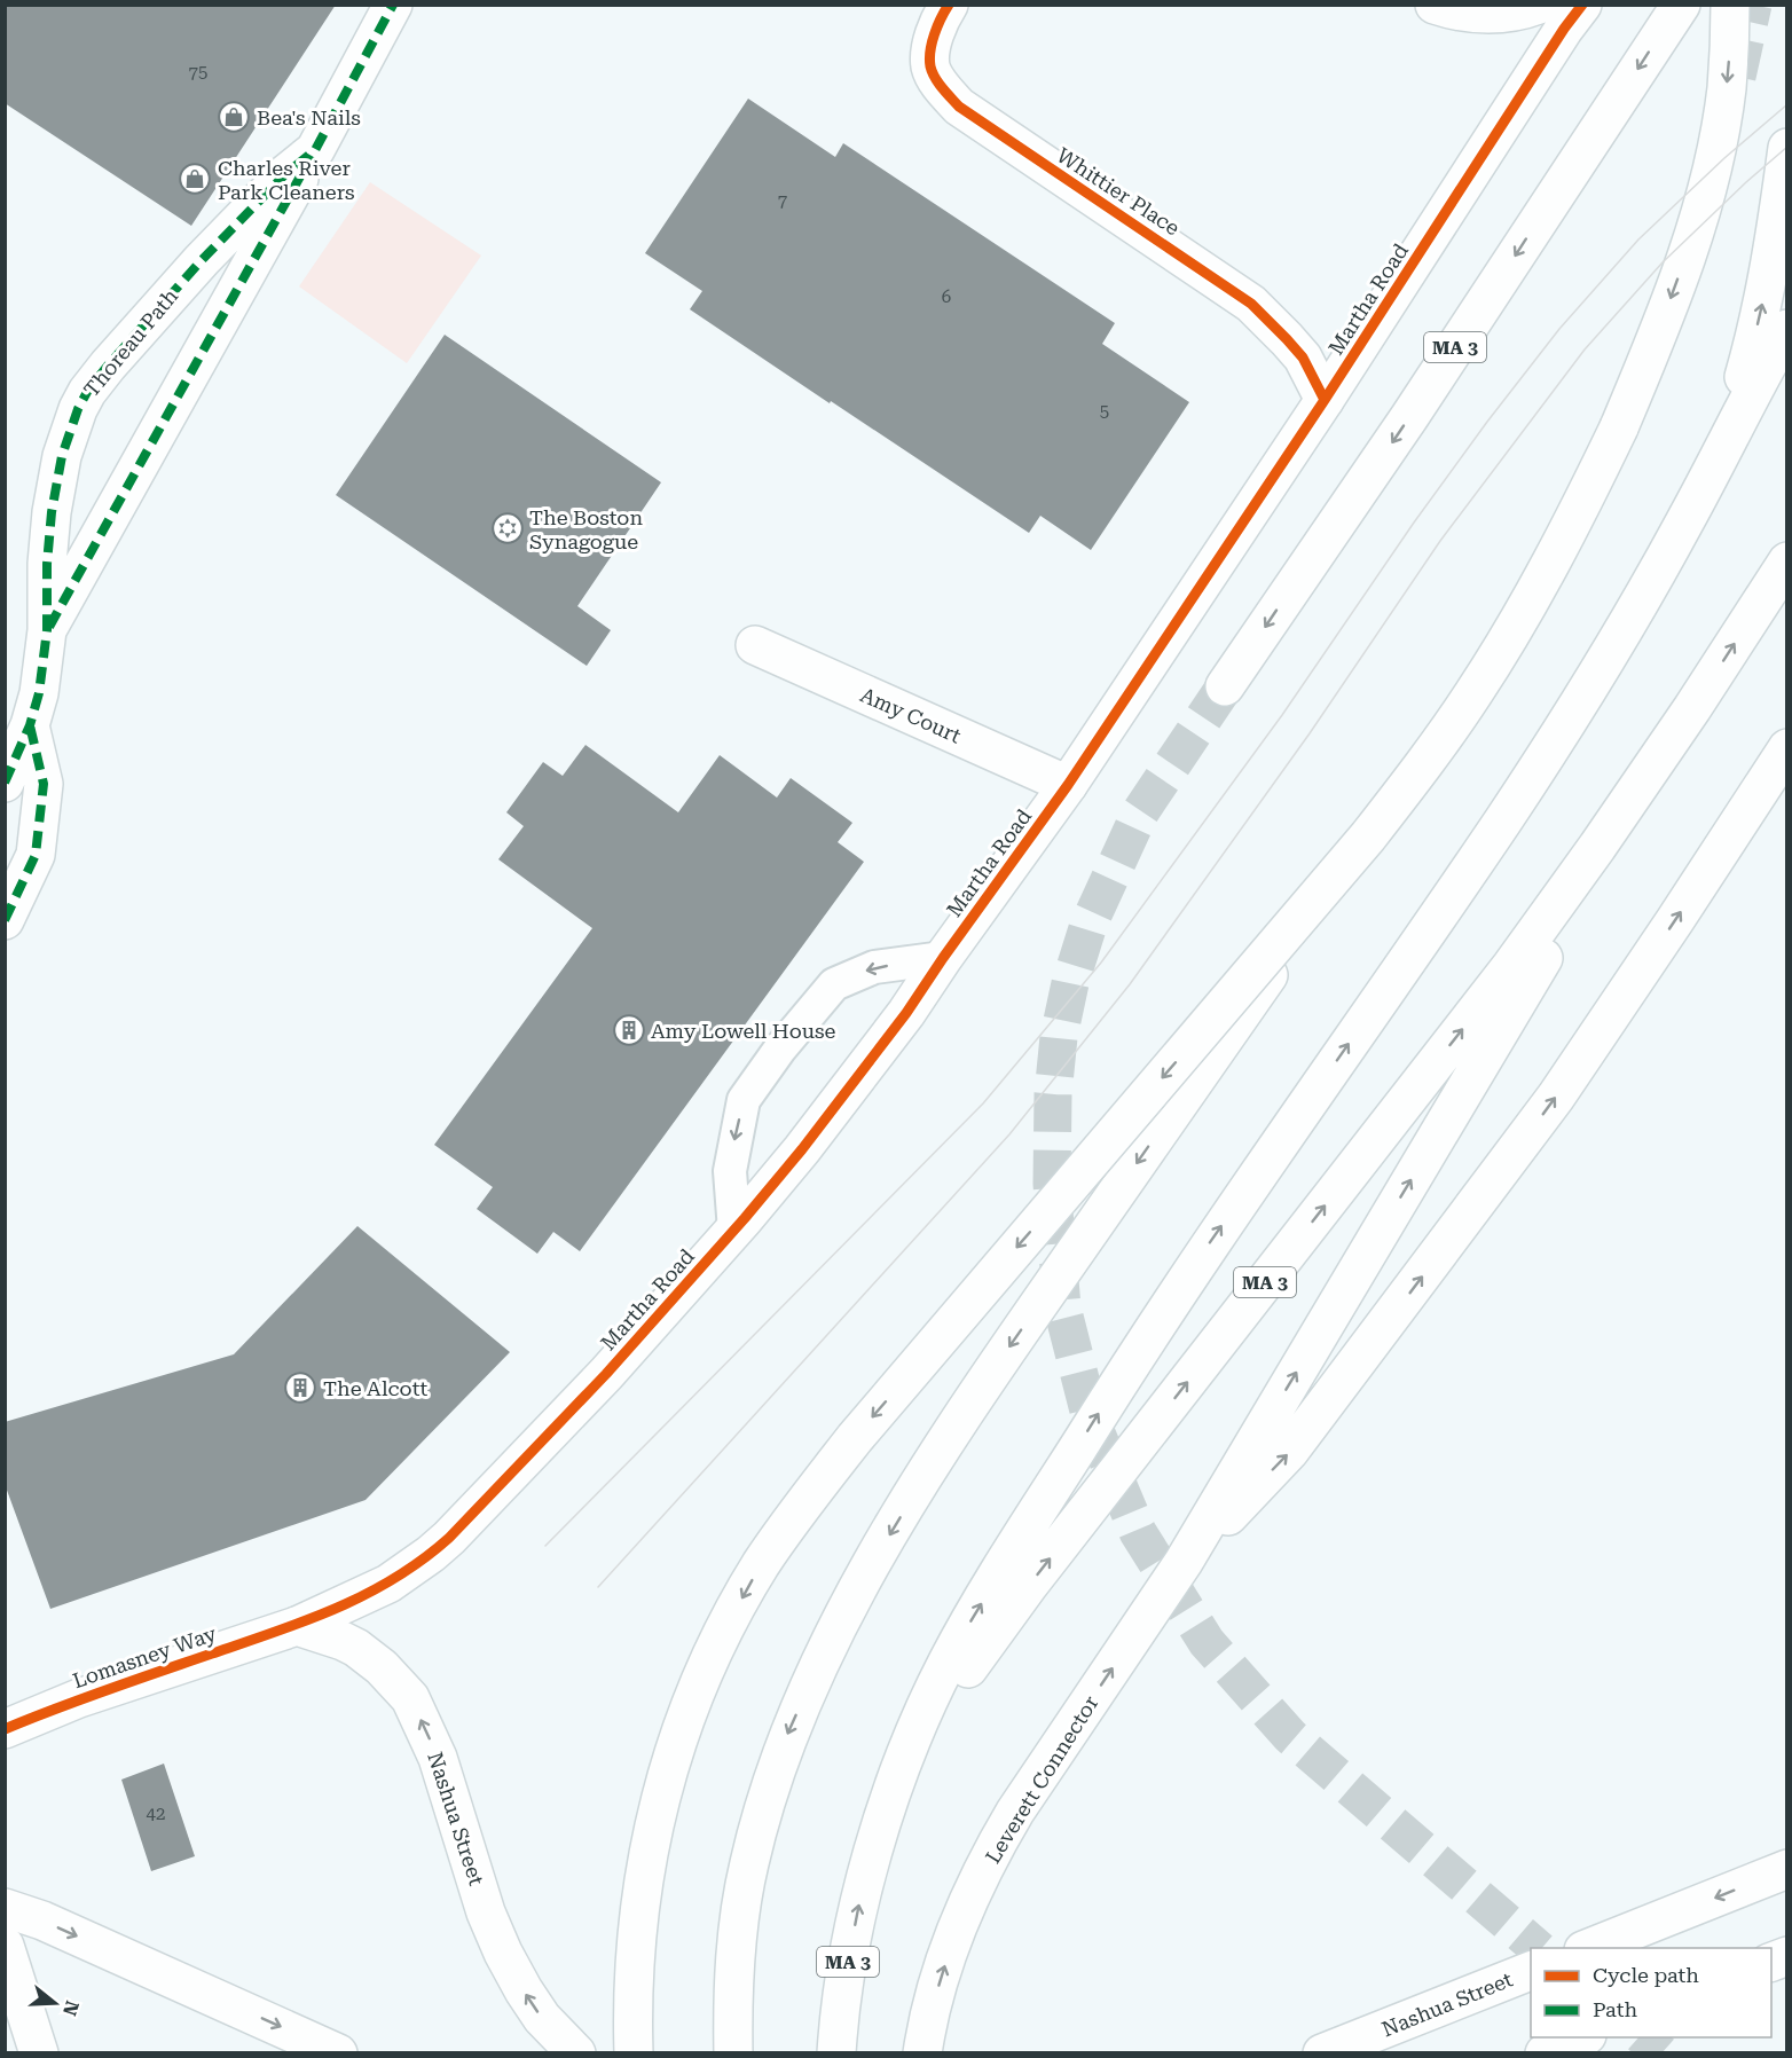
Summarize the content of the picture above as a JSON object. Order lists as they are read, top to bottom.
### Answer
{
  "streets": {
    "main road": [
      "Whittier Place",
      "Martha Road",
      "Thoreau Path",
      "MA 3",
      "Amy Court",
      "Lomasney Way",
      "Leverett Connector",
      "Nashua Street"
    ]
  },
  "crossings": [
    ["Whittier Place", "Martha Road"],
    ["Martha Road", "Amy Court"],
    ["Martha Road", "Lomasney Way"],
    ["Martha Road", "Nashua Street"],
    ["Lomasney Way", "Nashua Street"]
  ],
  "one_way": ["Nashua Street"],
  "places": {
    "shop": ["Bea's Nails", "Charles River Park Cleaners"],
    "synagogue": ["The Boston Synagogue"],
    "building": ["Amy Lowell House", "The Alcott"]
  },
  "house_numbers": [
    "75",
    "7",
    "6",
    "5",
    "42"
  ],
  "legend": ["Cycle path", "Path"],
  "north": "right"
}
